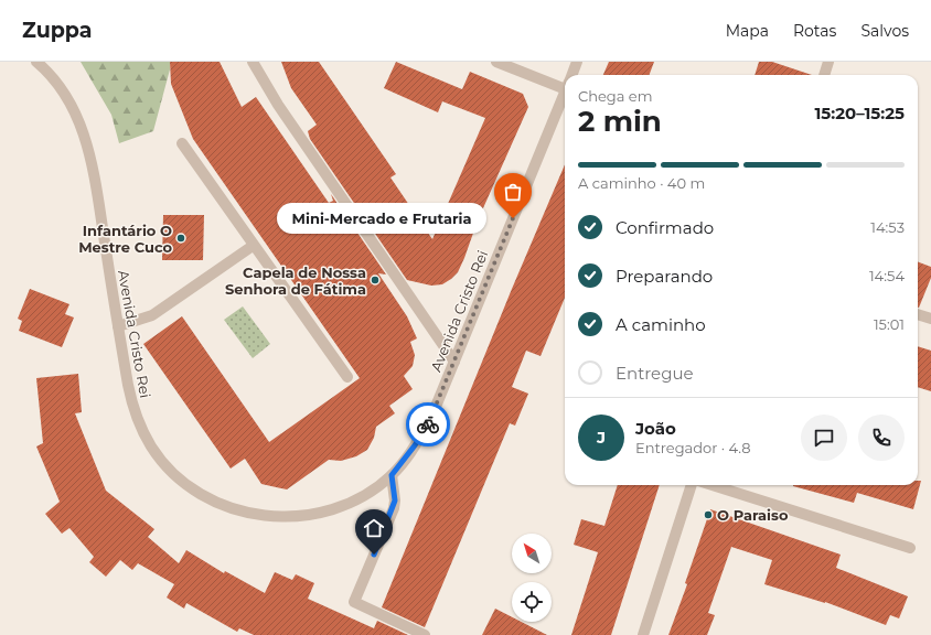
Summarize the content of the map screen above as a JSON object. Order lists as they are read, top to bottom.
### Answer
{
  "streets": {
    "street": ["Avenida Cristo Rei"]
  },
  "places": [
    "Mini-Mercado e Frutaria",
    "Infantário O Mestre Cuco",
    "Capela de Nossa Senhora de Fátima",
    "O Paraiso"
  ],
  "north": "top left",
  "page": {
    "header": "Zuppa",
    "nav": ["Mapa", "Rotas", "Salvos"],
    "heading": ["2 min", "Chega em", "15:20–15:25"],
    "panel": ["João", "Entregador · 4.8"],
    "bar": "A caminho · 40 m",
    "bubble": "Mini-Mercado e Frutaria",
    "list": [
      ["Confirmado", "14:53"],
      ["Preparando", "14:54"],
      ["A caminho", "15:01"],
      "Entregue"
    ],
    "round": "J"
  }
}
